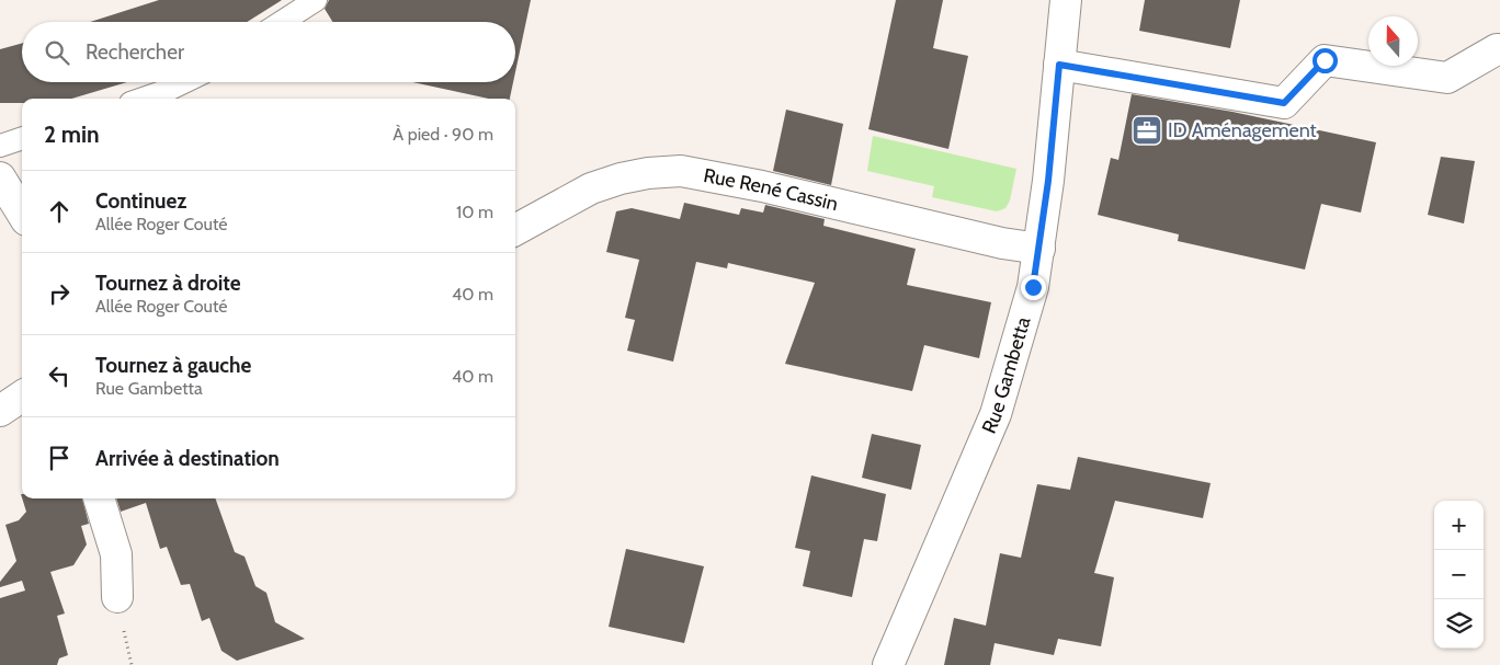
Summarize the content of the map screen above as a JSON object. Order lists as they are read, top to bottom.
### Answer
{
  "streets": {
    "street": ["Rue René Cassin", "Rue Gambetta"]
  },
  "crossings": [
    ["Rue René Cassin", "Rue Gambetta"]
  ],
  "places": {
    "office": ["ID Aménagement"]
  },
  "north": "top",
  "page": {
    "search": "Rechercher",
    "heading": ["2 min", "À pied · 90 m"],
    "list": [
      ["Continuez", "Allée Roger Couté", "10 m"],
      ["Tournez à droite", "Allée Roger Couté", "40 m"],
      ["Tournez à gauche", "Rue Gambetta", "40 m"],
      "Arrivée à destination"
    ],
    "map_buttons": ["+", "−"]
  }
}
